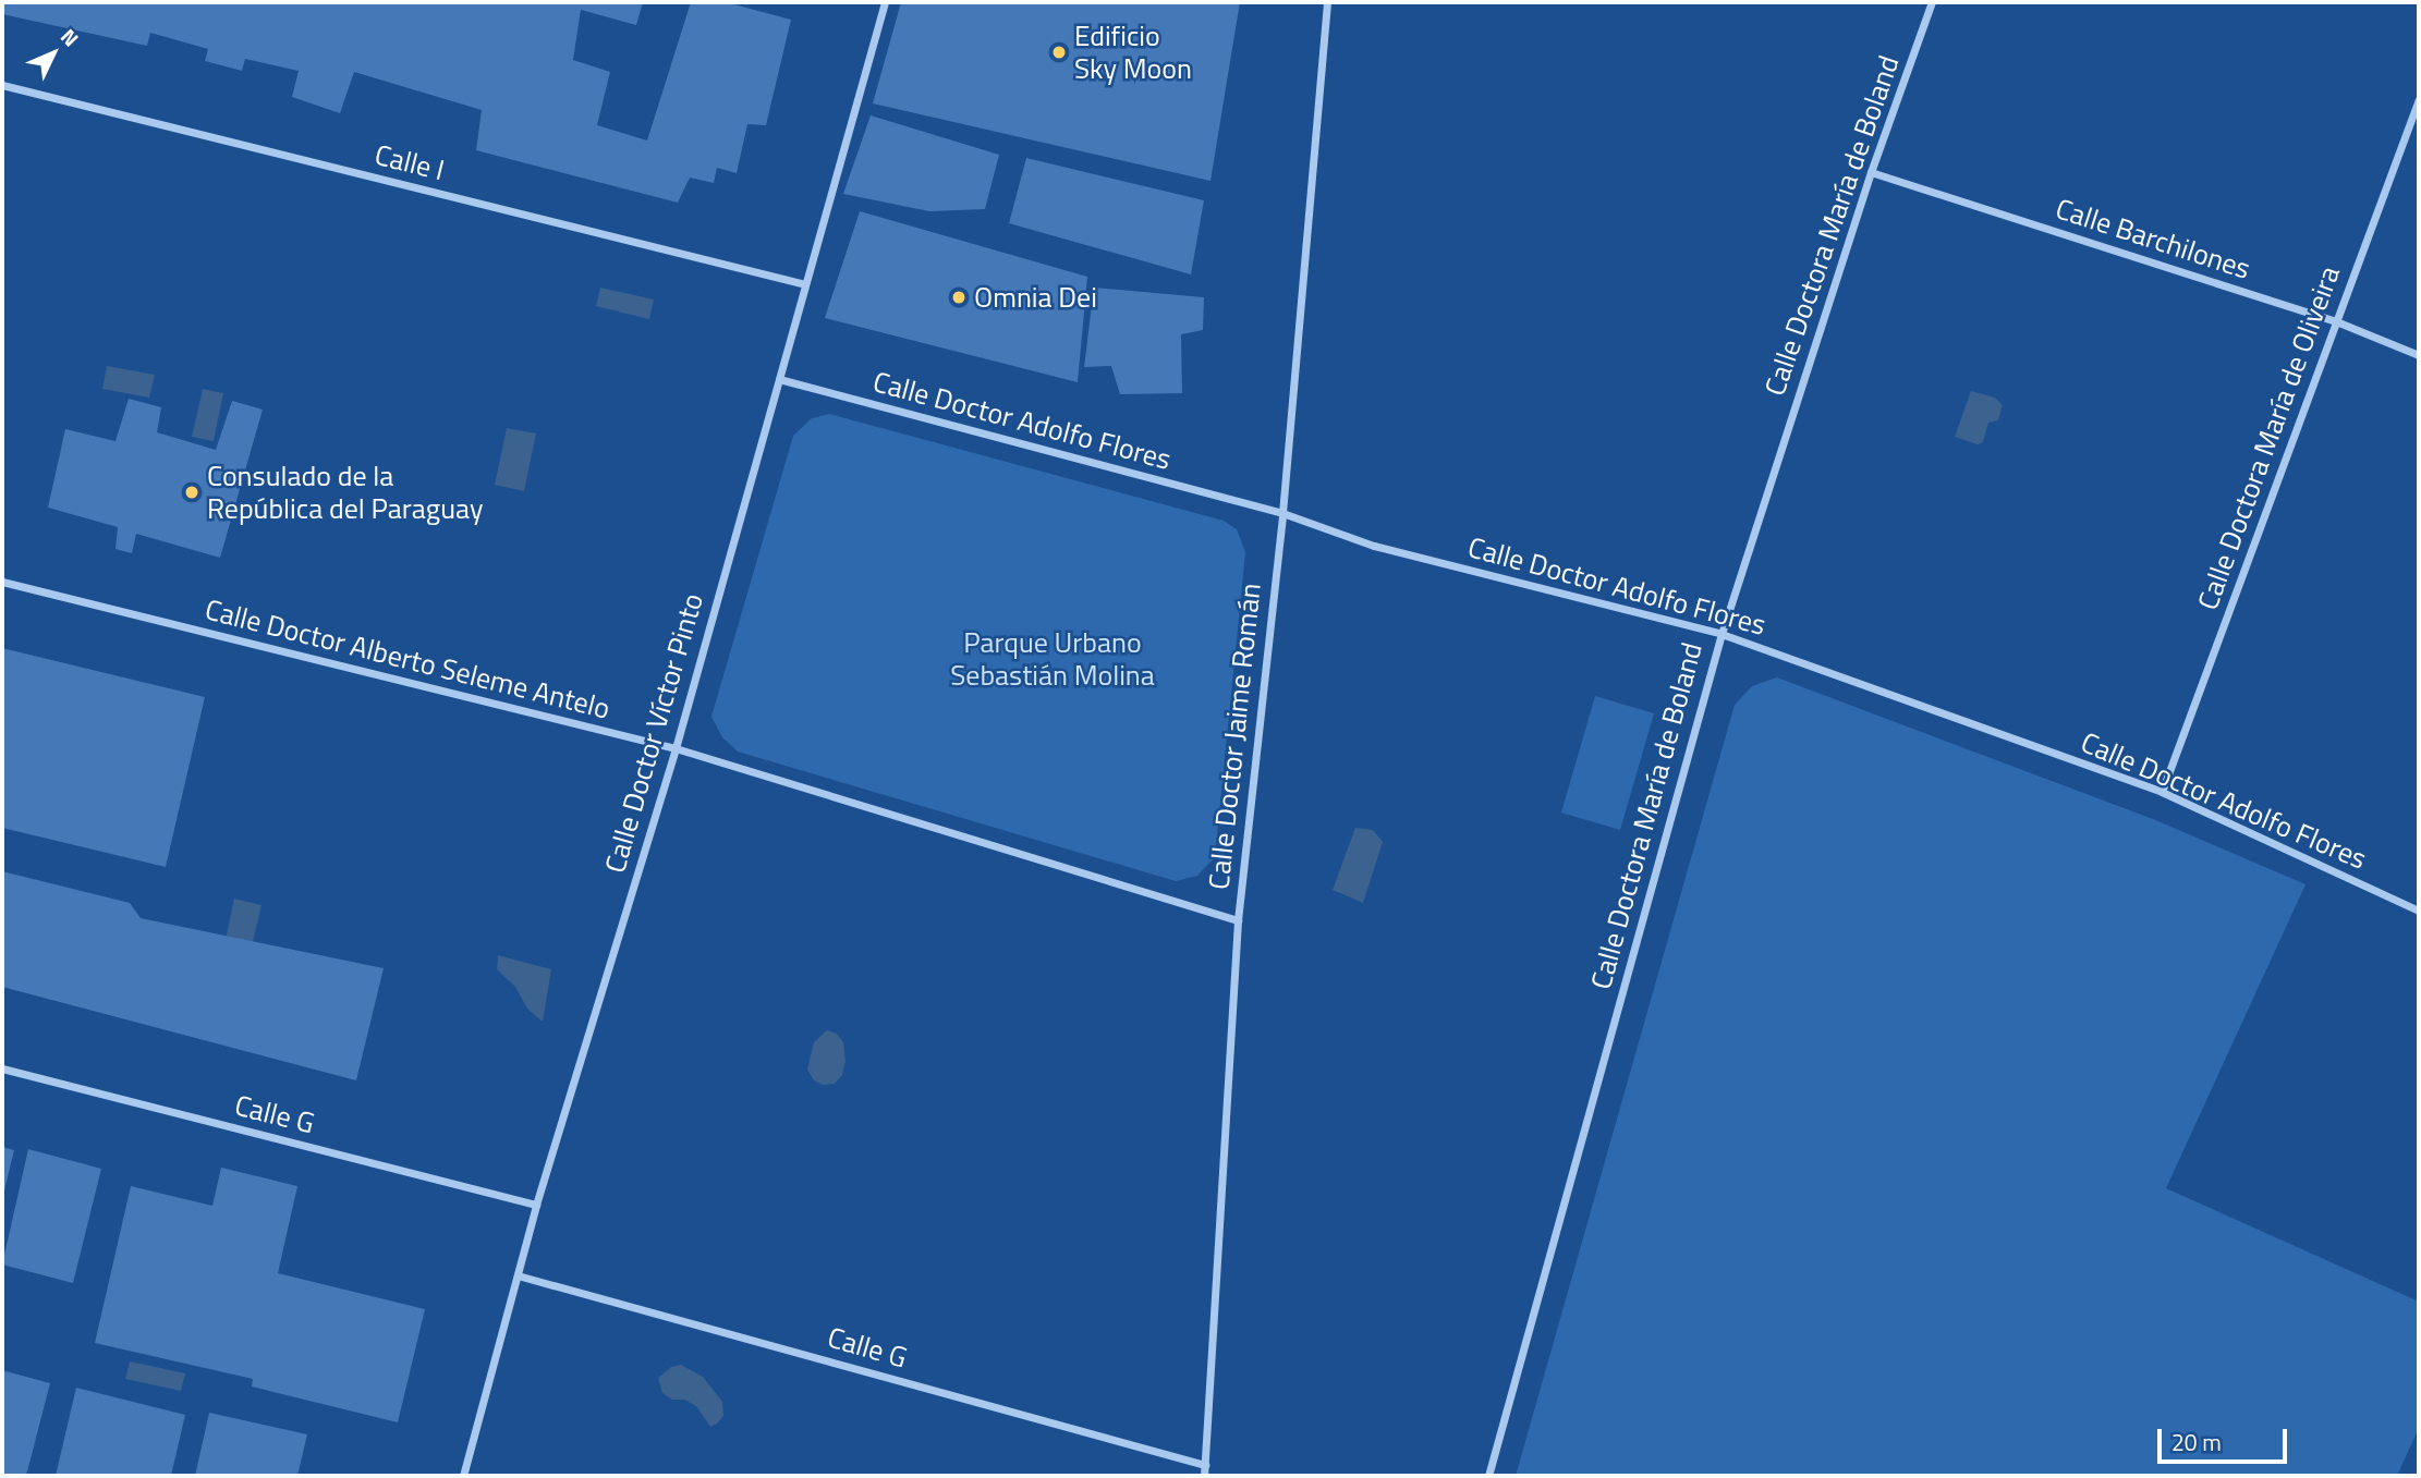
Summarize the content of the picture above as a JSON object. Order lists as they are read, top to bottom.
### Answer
{
  "streets": {
    "street": [
      "Calle I",
      "Calle Doctora María de Boland",
      "Calle Barchilones",
      "Calle Doctor Adolfo Flores",
      "Calle Doctora María de Oliveira",
      "Calle Doctor Alberto Seleme Antelo",
      "Calle Doctor Víctor Pinto",
      "Calle Doctor Jaime Román",
      "Calle G"
    ]
  },
  "crossings": [
    ["Calle I", "Calle Doctor Víctor Pinto"],
    ["Calle Doctora María de Boland", "Calle Barchilones"],
    ["Calle Doctora María de Boland", "Calle Doctor Adolfo Flores"],
    ["Calle Barchilones", "Calle Doctora María de Oliveira"],
    ["Calle Doctor Adolfo Flores", "Calle Doctora María de Oliveira"],
    ["Calle Doctor Adolfo Flores", "Calle Doctor Víctor Pinto"],
    ["Calle Doctor Adolfo Flores", "Calle Doctor Jaime Román"],
    ["Calle Doctor Alberto Seleme Antelo", "Calle Doctor Víctor Pinto"],
    ["Calle Doctor Alberto Seleme Antelo", "Calle Doctor Jaime Román"],
    ["Calle Doctor Víctor Pinto", "Calle G"],
    ["Calle Doctor Jaime Román", "Calle G"]
  ],
  "parks": ["Parque Urbano Sebastián Molina"],
  "places": ["Edificio Sky Moon", "Omnia Dei", "Consulado de la República del Paraguay"],
  "scale_bar": "20 m",
  "north": "top right"
}
